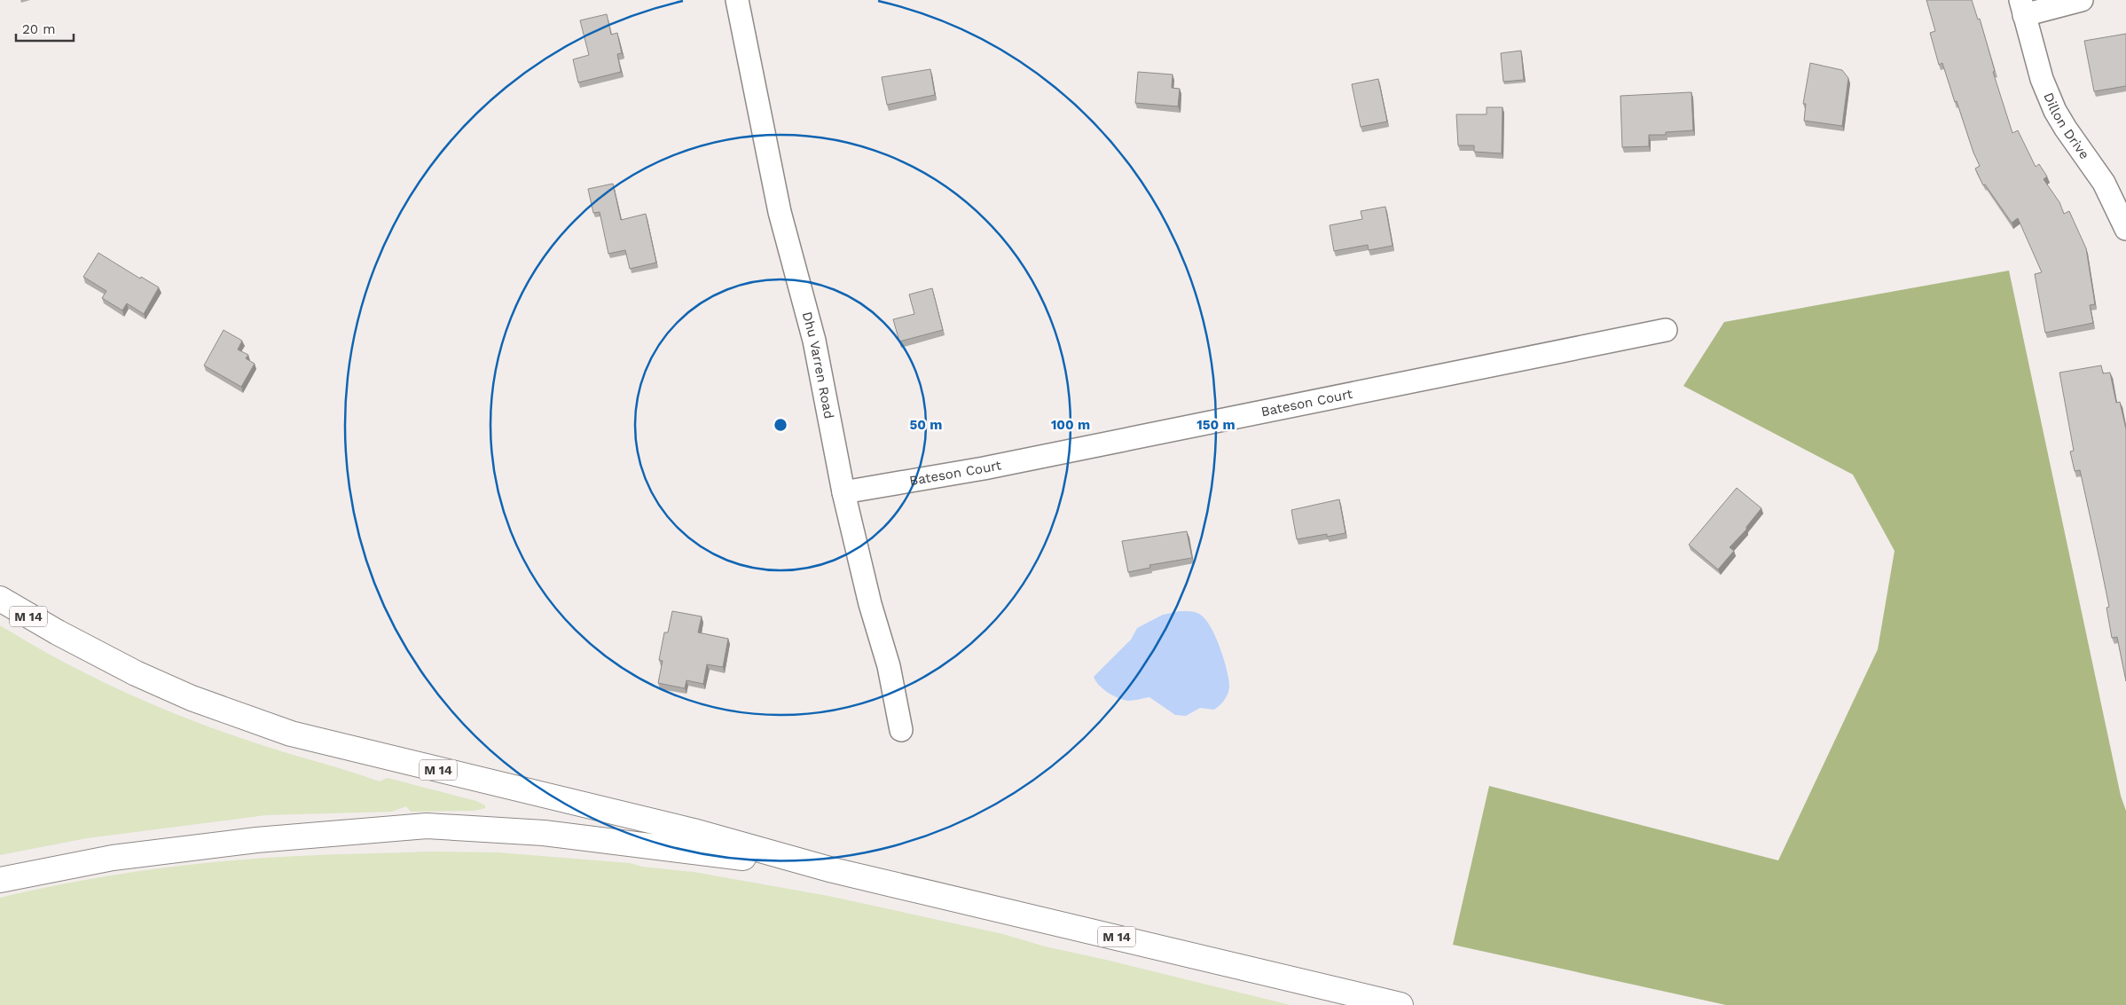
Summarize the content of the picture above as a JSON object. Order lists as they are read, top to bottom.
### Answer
{
  "streets": {
    "highway": ["M 14"],
    "street": ["Dillon Drive", "Dhu Varren Road", "Bateson Court"]
  },
  "crossings": [
    ["Dhu Varren Road", "Bateson Court"]
  ],
  "scale_bar": "20 m",
  "rings": ["50 m", "100 m", "150 m"]
}
